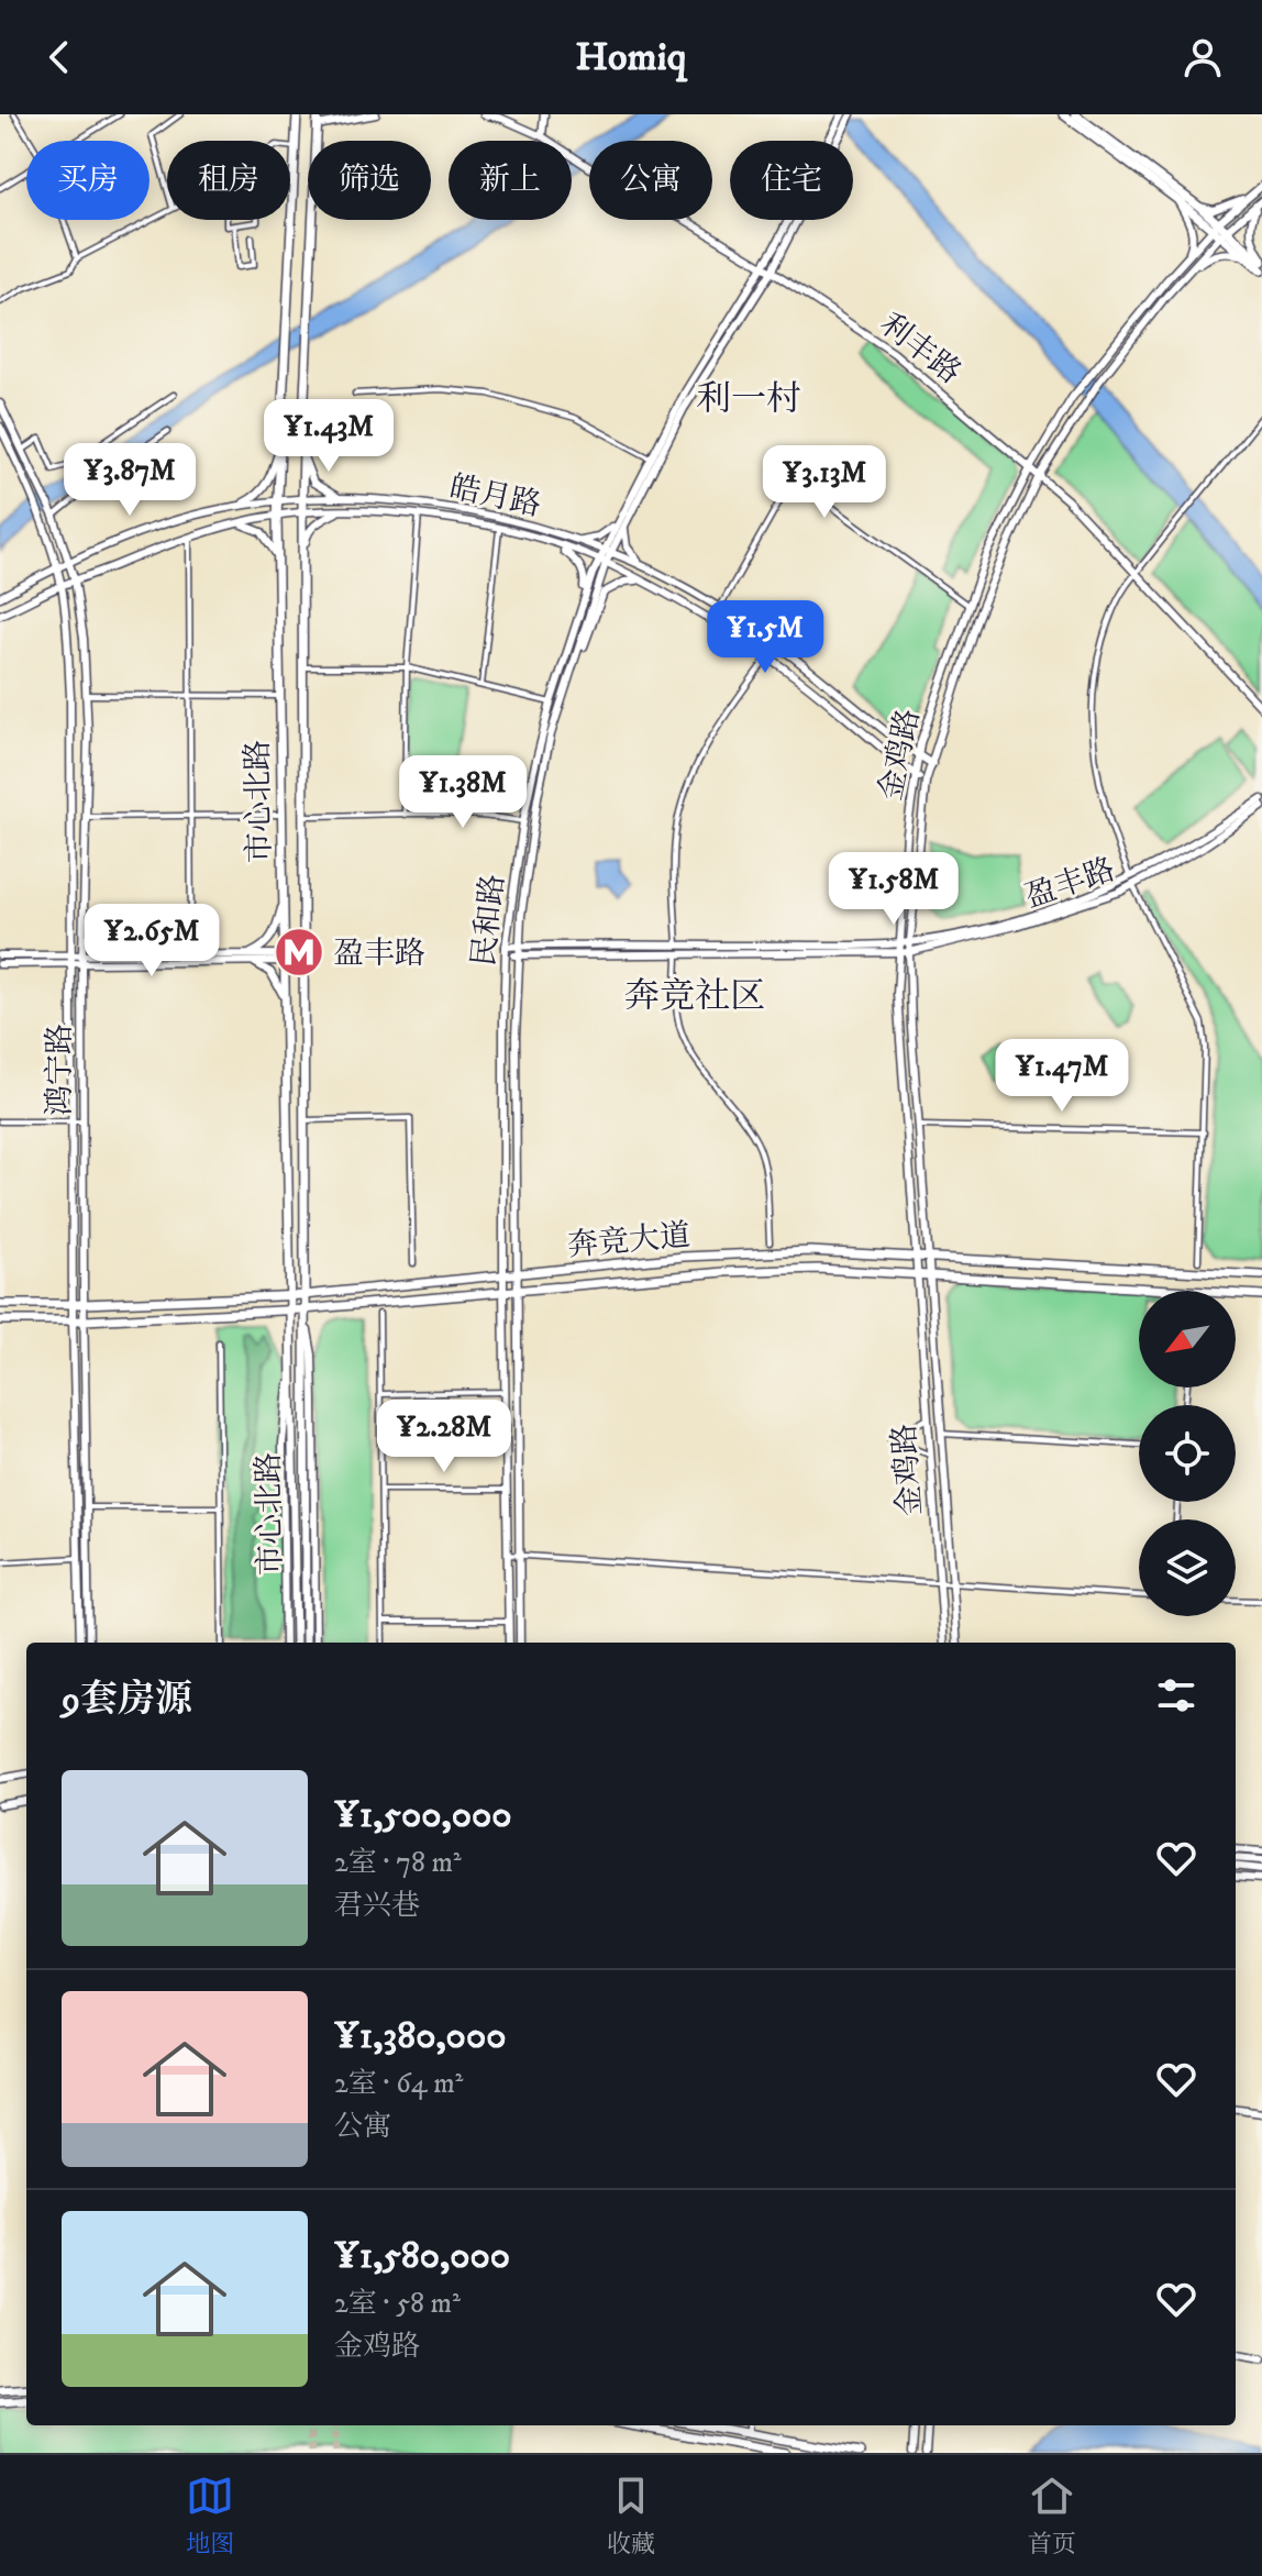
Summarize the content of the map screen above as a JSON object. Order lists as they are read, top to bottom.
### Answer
{
  "streets": {
    "main road": [
      "利丰路",
      "皓月路",
      "金鸡路",
      "市心北路",
      "盈丰路",
      "民和路",
      "鸿宁路",
      "奔竞大道"
    ]
  },
  "crossings": [
    ["利丰路", "金鸡路"],
    ["利丰路", "民和路"],
    ["皓月路", "金鸡路"],
    ["皓月路", "市心北路"],
    ["皓月路", "民和路"],
    ["皓月路", "鸿宁路"],
    ["金鸡路", "盈丰路"],
    ["金鸡路", "奔竞大道"],
    ["市心北路", "奔竞大道"],
    ["盈丰路", "民和路"],
    ["民和路", "奔竞大道"],
    ["鸿宁路", "奔竞大道"]
  ],
  "districts": ["利一村", "奔竞社区"],
  "places": {
    "metro station": ["盈丰路"]
  },
  "north": "bottom left",
  "page": {
    "header": "Homiq",
    "chip": [
      "买房",
      "租房",
      "筛选",
      "新上",
      "公寓",
      "住宅"
    ],
    "price": [
      "¥1.43M",
      "¥3.87M",
      "¥3.13M",
      "¥1.5M",
      "¥1.38M",
      "¥1.58M",
      "¥2.65M",
      "¥1.47M",
      "¥2.28M"
    ],
    "heading": "9套房源",
    "list": [
      {
        "name": "¥1,500,000",
        "note": "2室 · 78 m² · 君兴巷"
      },
      {
        "name": "¥1,380,000",
        "note": "2室 · 64 m² · 公寓"
      },
      {
        "name": "¥1,580,000",
        "note": "2室 · 58 m² · 金鸡路"
      }
    ],
    "tabs": ["地图", "收藏", "首页"]
  }
}
